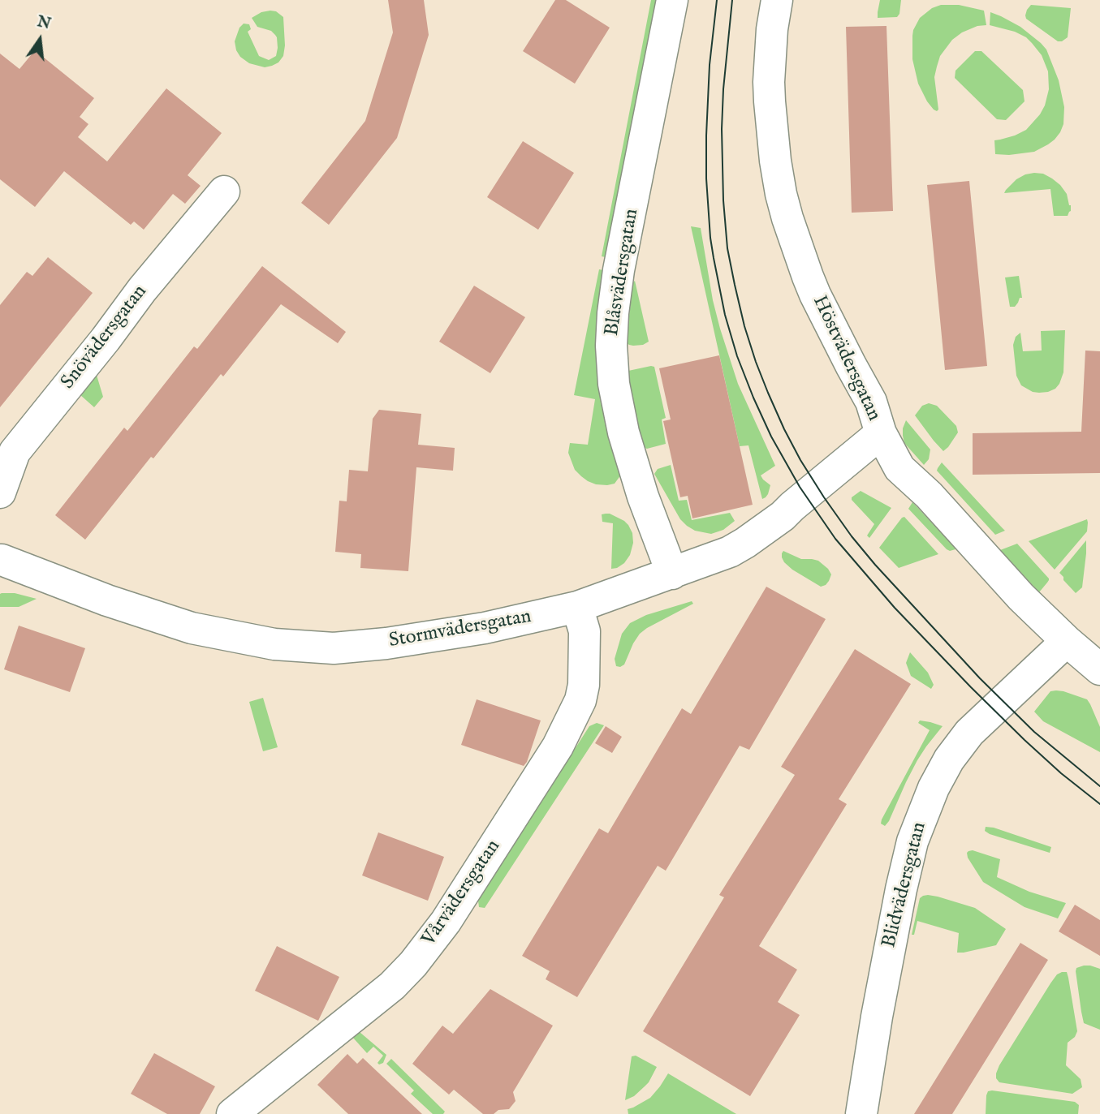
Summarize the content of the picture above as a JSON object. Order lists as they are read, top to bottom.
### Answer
{
  "streets": {
    "street": [
      "Blåsvädersgatan",
      "Snövädersgatan",
      "Höstvädersgatan",
      "Stormvädersgatan",
      "Blidvädersgatan",
      "Vårvädersgatan"
    ]
  },
  "crossings": [
    ["Blåsvädersgatan", "Stormvädersgatan"],
    ["Höstvädersgatan", "Stormvädersgatan"],
    ["Höstvädersgatan", "Blidvädersgatan"],
    ["Stormvädersgatan", "Vårvädersgatan"]
  ],
  "north": "top"
}
